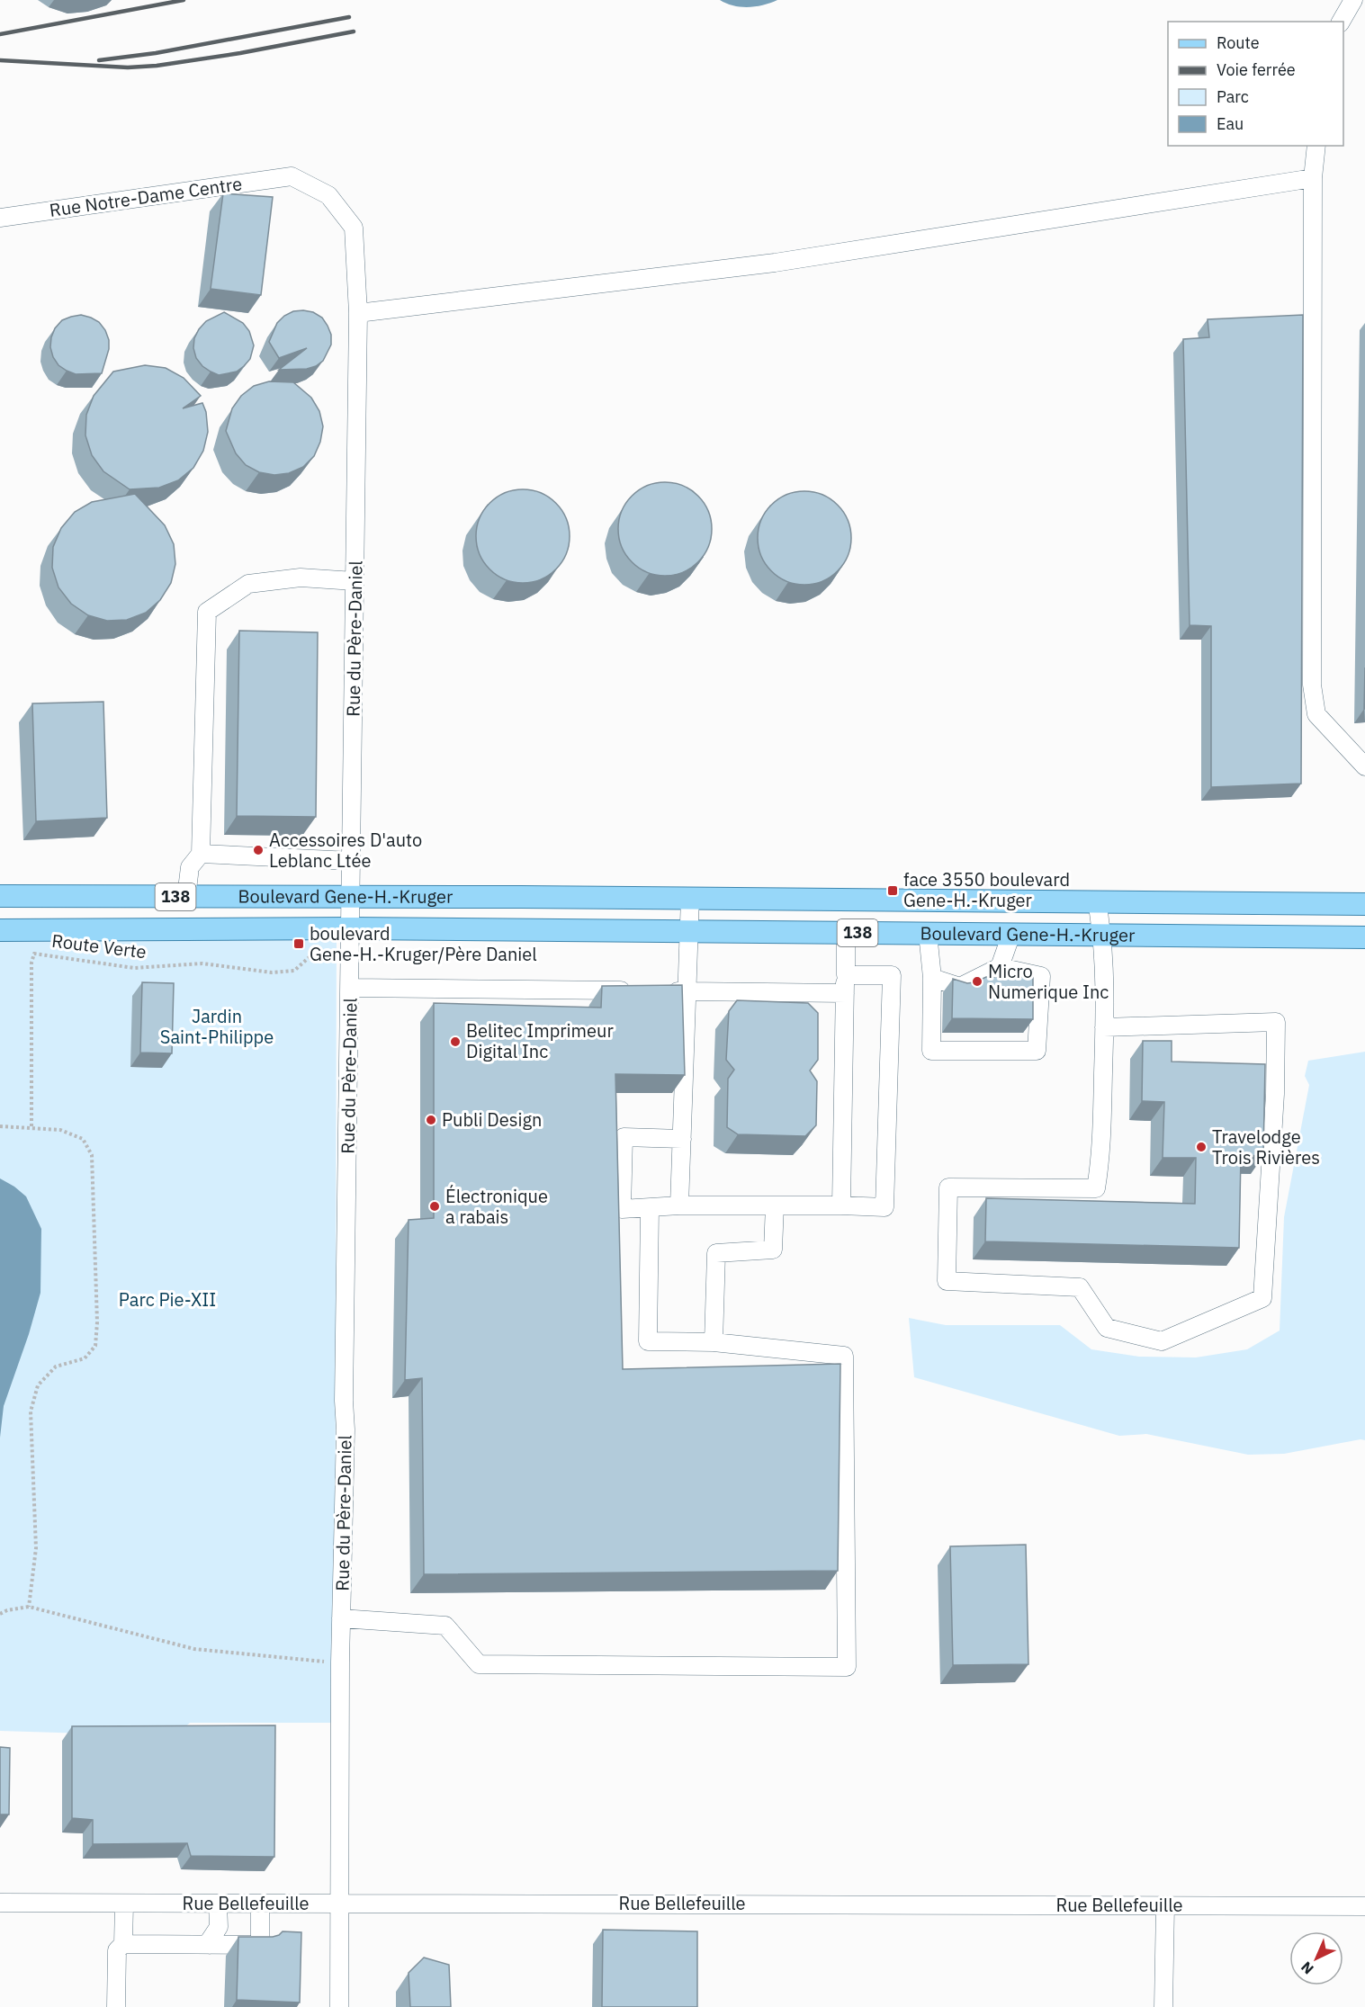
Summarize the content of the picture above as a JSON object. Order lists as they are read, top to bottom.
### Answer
{
  "streets": {
    "main road": ["138", "Boulevard Gene-H.-Kruger"],
    "street": ["Rue Notre-Dame Centre", "Rue du Père-Daniel", "Rue Bellefeuille"],
    "path": ["Route Verte"]
  },
  "crossings": [
    ["Rue Notre-Dame Centre", "Rue du Père-Daniel"],
    ["Rue du Père-Daniel", "Boulevard Gene-H.-Kruger"],
    ["Rue du Père-Daniel", "Route Verte"],
    ["Rue du Père-Daniel", "Rue Bellefeuille"],
    ["Boulevard Gene-H.-Kruger", "Route Verte"]
  ],
  "parks": ["Jardin Saint-Philippe", "Parc Pie-XII"],
  "places": {
    "other": [
      "Accessoires D'auto Leblanc Ltée",
      "Micro Numerique Inc",
      "Belitec Imprimeur Digital Inc",
      "Publi Design",
      "Travelodge Trois Rivières",
      "Électronique a rabais"
    ],
    "transit": ["face 3550 boulevard Gene-H.-Kruger", "boulevard Gene-H.-Kruger/Père Daniel"]
  },
  "legend": [
    "Route",
    "Voie ferrée",
    "Parc",
    "Eau"
  ],
  "north": "bottom left"
}
